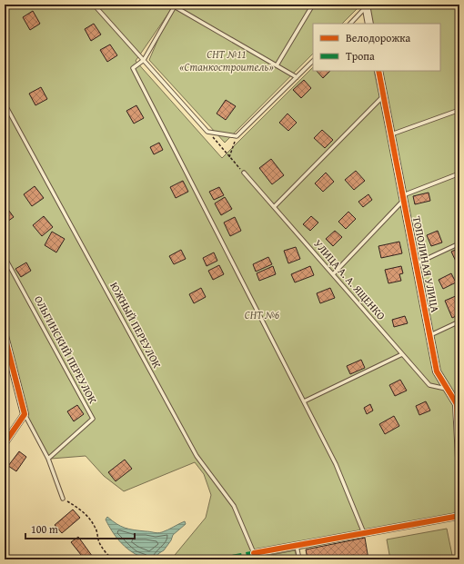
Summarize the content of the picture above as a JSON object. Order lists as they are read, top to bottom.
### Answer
{
  "streets": {
    "street": ["ТОПОЛИНАЯ УЛИЦА"],
    "lane": ["УЛИЦА А. А. ЯЩЕНКО", "ЮЖНЫЙ ПЕРЕУЛОК", "ОЛЬГИНСКИЙ ПЕРЕУЛОК"]
  },
  "crossings": [
    ["ТОПОЛИНАЯ УЛИЦА", "УЛИЦА А. А. ЯЩЕНКО"]
  ],
  "parks": ["СНТ №11 «Станкостроитель»", "СНТ №6"],
  "legend": ["Велодорожка", "Тропа"],
  "scale_bar": "100 m"
}
